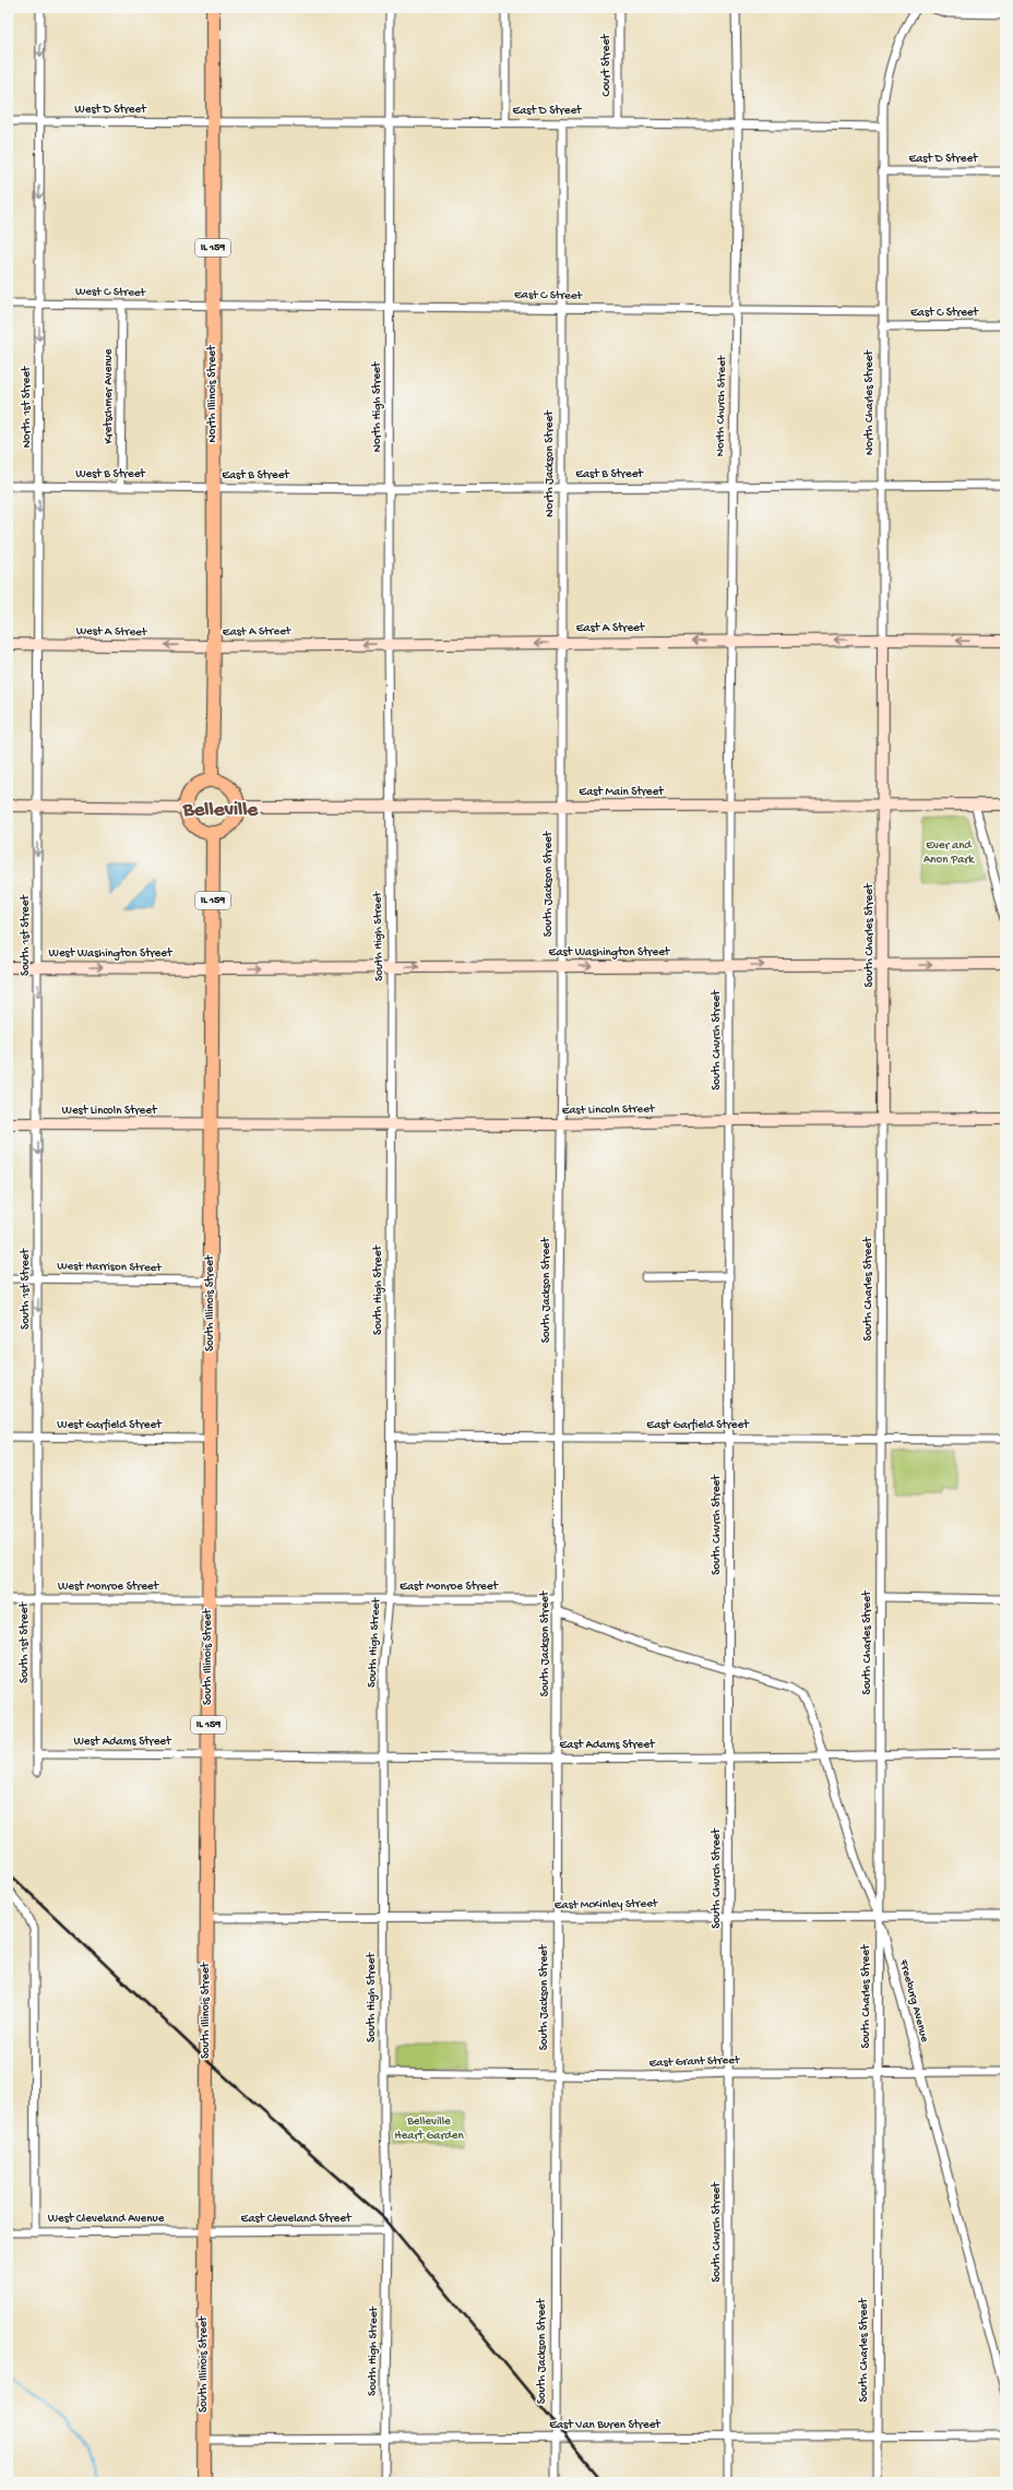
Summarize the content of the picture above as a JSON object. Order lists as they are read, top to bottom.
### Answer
{
  "streets": {
    "main road": ["IL 159", "North Illinois Street", "South Illinois Street"],
    "street": [
      "Court Street",
      "West D Street",
      "East D Street",
      "West C Street",
      "East C Street",
      "Kretschmer Avenue",
      "North Charles Street",
      "North Church Street",
      "North 1st Street",
      "North High Street",
      "North Jackson Street",
      "West B Street",
      "East B Street",
      "East A Street",
      "West A Street",
      "East Main Street",
      "South Jackson Street",
      "South 1st Street",
      "South Charles Street",
      "South High Street",
      "East Washington Street",
      "West Washington Street",
      "South Church Street",
      "East Lincoln Street",
      "West Lincoln Street",
      "West Harrison Street",
      "West Garfield Street",
      "East Garfield Street",
      "West Monroe Street",
      "East Monroe Street",
      "West Adams Street",
      "East Adams Street",
      "East McKinley Street",
      "Freeburg Avenue",
      "East Grant Street",
      "West Cleveland Avenue",
      "East Cleveland Street",
      "East Van Buren Street"
    ]
  },
  "crossings": [
    ["Court Street", "East D Street"],
    ["West D Street", "East D Street"],
    ["West D Street", "North Illinois Street"],
    ["West D Street", "North 1st Street"],
    ["East D Street", "North Illinois Street"],
    ["East D Street", "North Charles Street"],
    ["East D Street", "North Church Street"],
    ["East D Street", "North High Street"],
    ["East D Street", "North Jackson Street"],
    ["West C Street", "East C Street"],
    ["West C Street", "North Illinois Street"],
    ["West C Street", "Kretschmer Avenue"],
    ["West C Street", "North 1st Street"],
    ["East C Street", "North Illinois Street"],
    ["East C Street", "North Charles Street"],
    ["East C Street", "North Church Street"],
    ["East C Street", "North High Street"],
    ["East C Street", "North Jackson Street"],
    ["North Illinois Street", "West B Street"],
    ["North Illinois Street", "East B Street"],
    ["North Illinois Street", "East A Street"],
    ["North Illinois Street", "West A Street"],
    ["North Illinois Street", "East Main Street"],
    ["North Illinois Street", "South Illinois Street"],
    ["Kretschmer Avenue", "West B Street"],
    ["North Charles Street", "East B Street"],
    ["North Charles Street", "East A Street"],
    ["North Charles Street", "East Main Street"],
    ["North Charles Street", "South Charles Street"],
    ["North Church Street", "East B Street"],
    ["North Church Street", "East A Street"],
    ["North Church Street", "East Main Street"],
    ["North Church Street", "South Church Street"],
    ["North 1st Street", "West B Street"],
    ["North 1st Street", "West A Street"],
    ["North 1st Street", "South 1st Street"],
    ["North High Street", "East B Street"],
    ["North High Street", "East A Street"],
    ["North High Street", "East Main Street"],
    ["North High Street", "South High Street"],
    ["North Jackson Street", "East B Street"],
    ["North Jackson Street", "East A Street"],
    ["North Jackson Street", "East Main Street"],
    ["North Jackson Street", "South Jackson Street"],
    ["West B Street", "East B Street"],
    ["East A Street", "West A Street"],
    ["East Main Street", "South Jackson Street"],
    ["East Main Street", "South Charles Street"],
    ["East Main Street", "South High Street"],
    ["East Main Street", "South Church Street"],
    ["East Main Street", "South Illinois Street"],
    ["South Jackson Street", "East Washington Street"],
    ["South Jackson Street", "East Lincoln Street"],
    ["South Jackson Street", "East Garfield Street"],
    ["South Jackson Street", "East Monroe Street"],
    ["South Jackson Street", "East Adams Street"],
    ["South Jackson Street", "East McKinley Street"],
    ["South Jackson Street", "East Grant Street"],
    ["South Jackson Street", "East Van Buren Street"],
    ["South 1st Street", "West Washington Street"],
    ["South 1st Street", "West Lincoln Street"],
    ["South 1st Street", "West Harrison Street"],
    ["South 1st Street", "West Garfield Street"],
    ["South 1st Street", "West Monroe Street"],
    ["South 1st Street", "West Adams Street"],
    ["South Charles Street", "East Washington Street"],
    ["South Charles Street", "East Lincoln Street"],
    ["South Charles Street", "East Garfield Street"],
    ["South Charles Street", "East Adams Street"],
    ["South Charles Street", "East McKinley Street"],
    ["South Charles Street", "Freeburg Avenue"],
    ["South Charles Street", "East Grant Street"],
    ["South Charles Street", "East Van Buren Street"],
    ["South High Street", "East Washington Street"],
    ["South High Street", "East Lincoln Street"],
    ["South High Street", "East Garfield Street"],
    ["South High Street", "East Monroe Street"],
    ["South High Street", "East Adams Street"],
    ["South High Street", "East McKinley Street"],
    ["South High Street", "East Grant Street"],
    ["South High Street", "East Cleveland Street"],
    ["South High Street", "East Van Buren Street"],
    ["East Washington Street", "West Washington Street"],
    ["East Washington Street", "South Church Street"],
    ["East Washington Street", "South Illinois Street"],
    ["West Washington Street", "South Illinois Street"],
    ["South Church Street", "East Lincoln Street"],
    ["South Church Street", "East Garfield Street"],
    ["South Church Street", "East Adams Street"],
    ["South Church Street", "East McKinley Street"],
    ["South Church Street", "Freeburg Avenue"],
    ["South Church Street", "East Grant Street"],
    ["South Church Street", "East Van Buren Street"],
    ["East Lincoln Street", "West Lincoln Street"],
    ["East Lincoln Street", "South Illinois Street"],
    ["West Lincoln Street", "South Illinois Street"],
    ["West Harrison Street", "South Illinois Street"],
    ["South Illinois Street", "West Garfield Street"],
    ["South Illinois Street", "West Monroe Street"],
    ["South Illinois Street", "East Monroe Street"],
    ["South Illinois Street", "West Adams Street"],
    ["South Illinois Street", "East Adams Street"],
    ["South Illinois Street", "East McKinley Street"],
    ["South Illinois Street", "West Cleveland Avenue"],
    ["South Illinois Street", "East Cleveland Street"],
    ["South Illinois Street", "East Van Buren Street"],
    ["West Monroe Street", "East Monroe Street"],
    ["West Adams Street", "East Adams Street"],
    ["East Adams Street", "Freeburg Avenue"],
    ["East McKinley Street", "Freeburg Avenue"],
    ["Freeburg Avenue", "East Grant Street"],
    ["West Cleveland Avenue", "East Cleveland Street"]
  ],
  "one_way": [
    "North 1st Street",
    "East A Street",
    "West A Street",
    "South 1st Street",
    "East Washington Street",
    "West Washington Street"
  ],
  "districts": ["Belleville"],
  "parks": ["Ever and Anon Park", "Belleville Heart Garden"]
}
